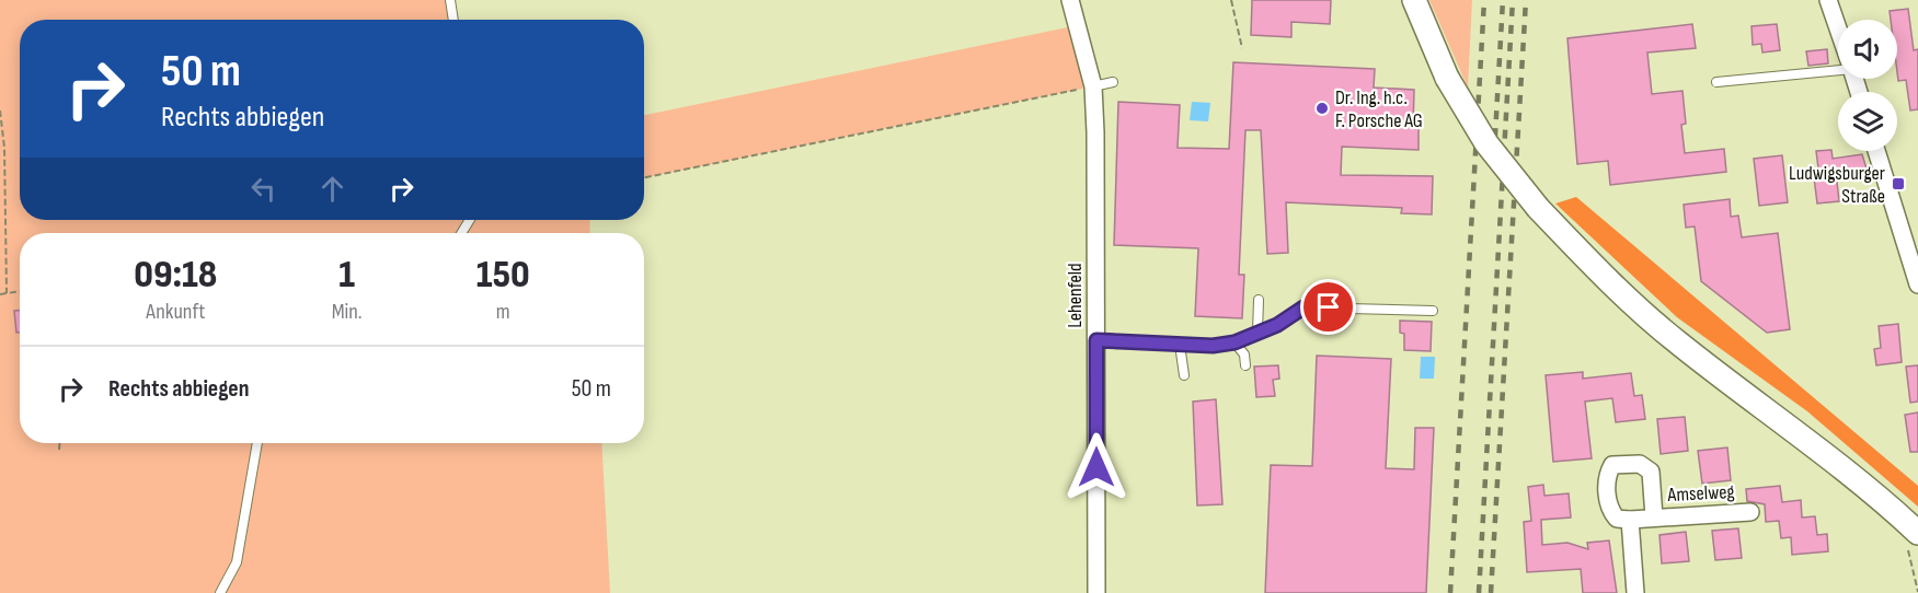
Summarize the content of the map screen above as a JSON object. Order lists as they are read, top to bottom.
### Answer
{
  "streets": {
    "street": ["Lehenfeld", "Amselweg"]
  },
  "places": {
    "other": ["Dr. Ing. h.c. F. Porsche AG"],
    "transit": ["Ludwigsburger Straße"]
  },
  "page": {
    "turn": ["50 m", "Rechts abbiegen"],
    "eta": [
      "09:18",
      "Ankunft",
      "1",
      "Min.",
      "150",
      "m"
    ],
    "list": [
      {
        "name": "Rechts abbiegen",
        "value": "50 m"
      }
    ]
  }
}
